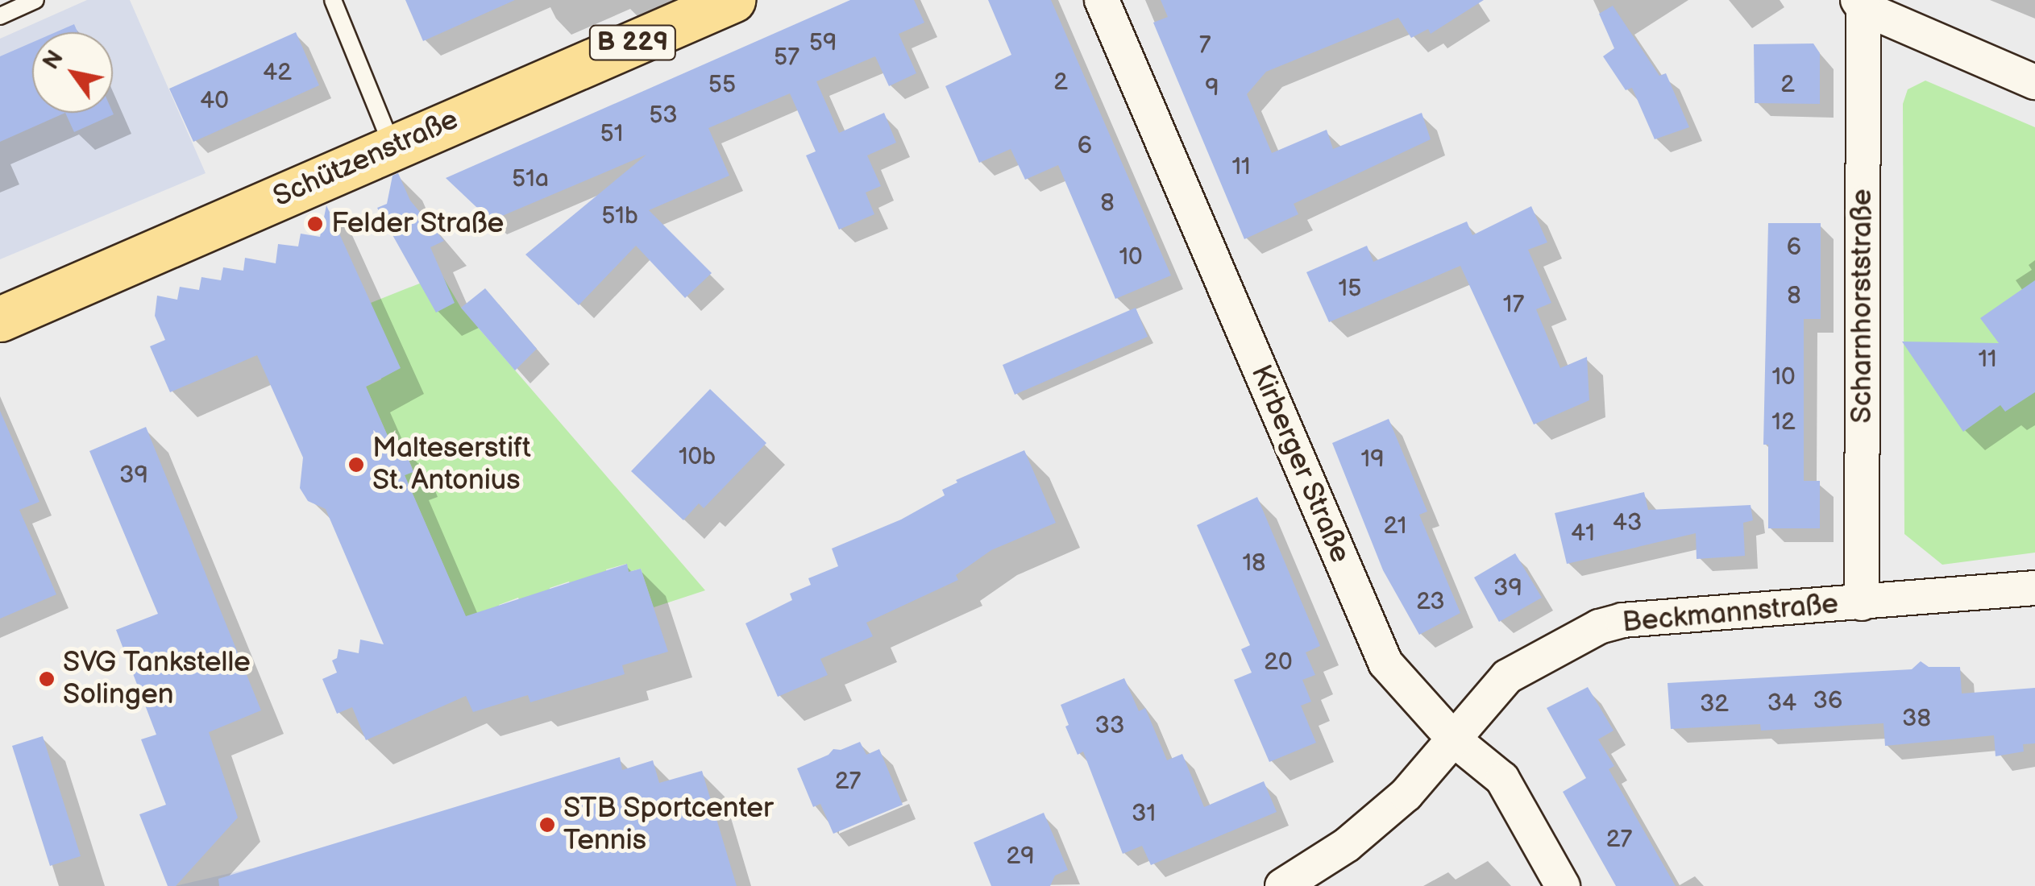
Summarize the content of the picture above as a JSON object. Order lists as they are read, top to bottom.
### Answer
{
  "streets": {
    "main road": ["B 229", "Schützenstraße"],
    "street": ["Scharnhorststraße", "Kirberger Straße", "Beckmannstraße"]
  },
  "crossings": [
    ["Scharnhorststraße", "Beckmannstraße"],
    ["Kirberger Straße", "Beckmannstraße"]
  ],
  "places": [
    "Felder Straße",
    "Malteserstift St. Antonius",
    "SVG Tankstelle Solingen",
    "STB Sportcenter Tennis"
  ],
  "house_numbers": [
    "59",
    "7",
    "57",
    "42",
    "2",
    "55",
    "2",
    "9",
    "40",
    "53",
    "51",
    "6",
    "11",
    "51a",
    "8",
    "51b",
    "6",
    "10",
    "15",
    "8",
    "17",
    "11",
    "10",
    "12",
    "10b",
    "19",
    "39",
    "43",
    "21",
    "41",
    "18",
    "39",
    "23",
    "20",
    "36",
    "34",
    "32",
    "38",
    "33",
    "27",
    "31",
    "27",
    "29"
  ],
  "north": "top left"
}
